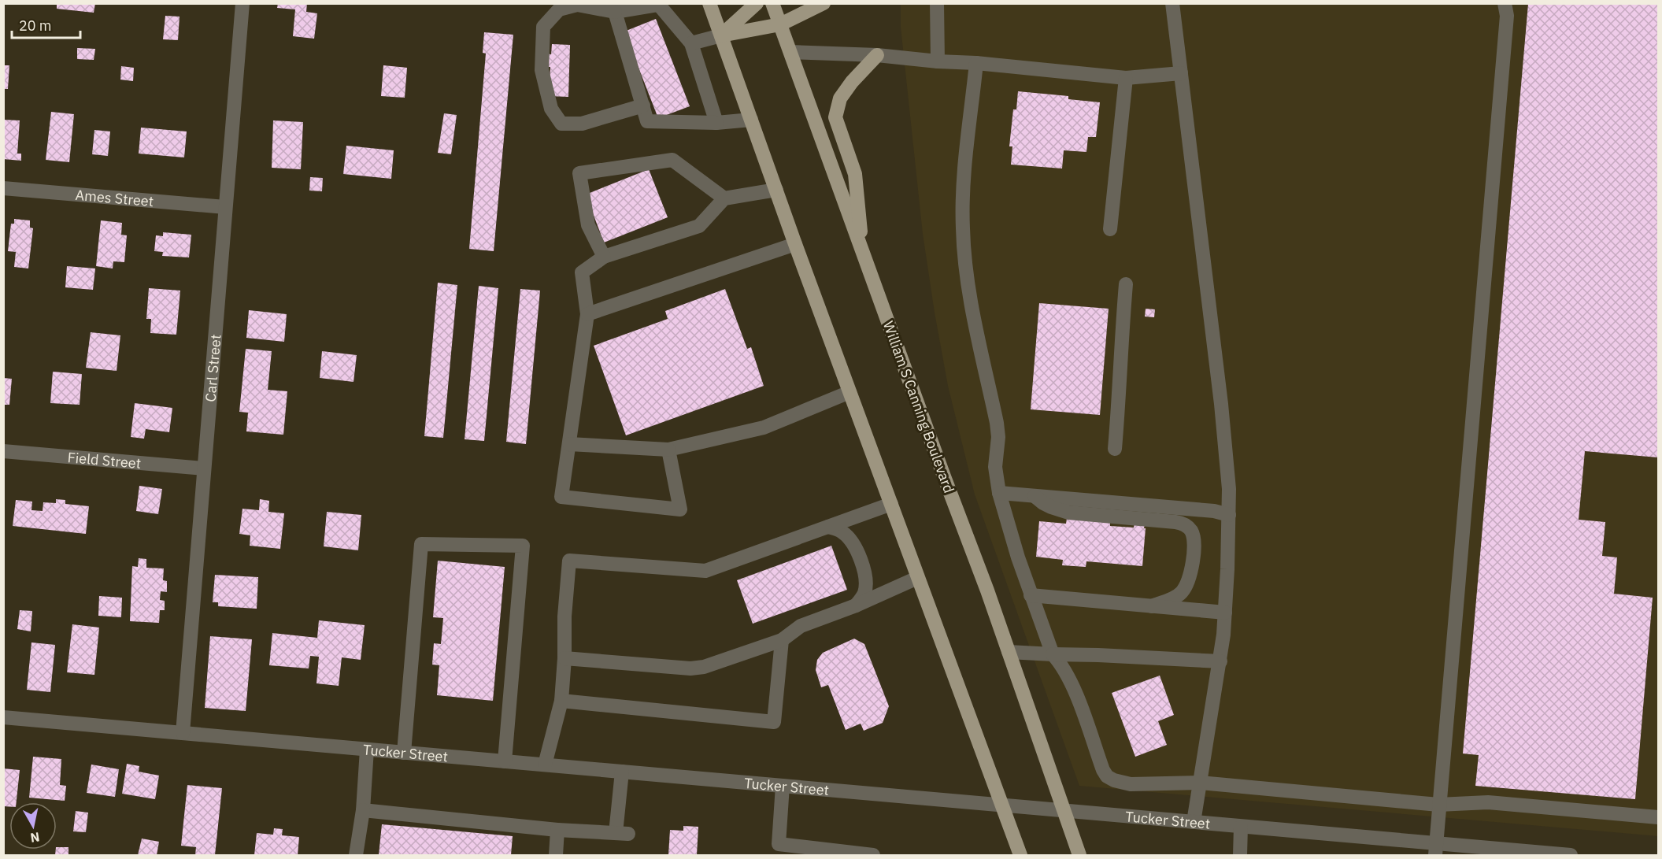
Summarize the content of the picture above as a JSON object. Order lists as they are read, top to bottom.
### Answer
{
  "streets": {
    "main road": ["William S Canning Boulevard"],
    "street": [
      "Ames Street",
      "Carl Street",
      "Field Street",
      "Tucker Street"
    ]
  },
  "crossings": [
    ["Ames Street", "Carl Street"],
    ["Carl Street", "Field Street"],
    ["Carl Street", "Tucker Street"],
    ["William S Canning Boulevard", "Tucker Street"]
  ],
  "scale_bar": "20 m",
  "north": "bottom"
}
